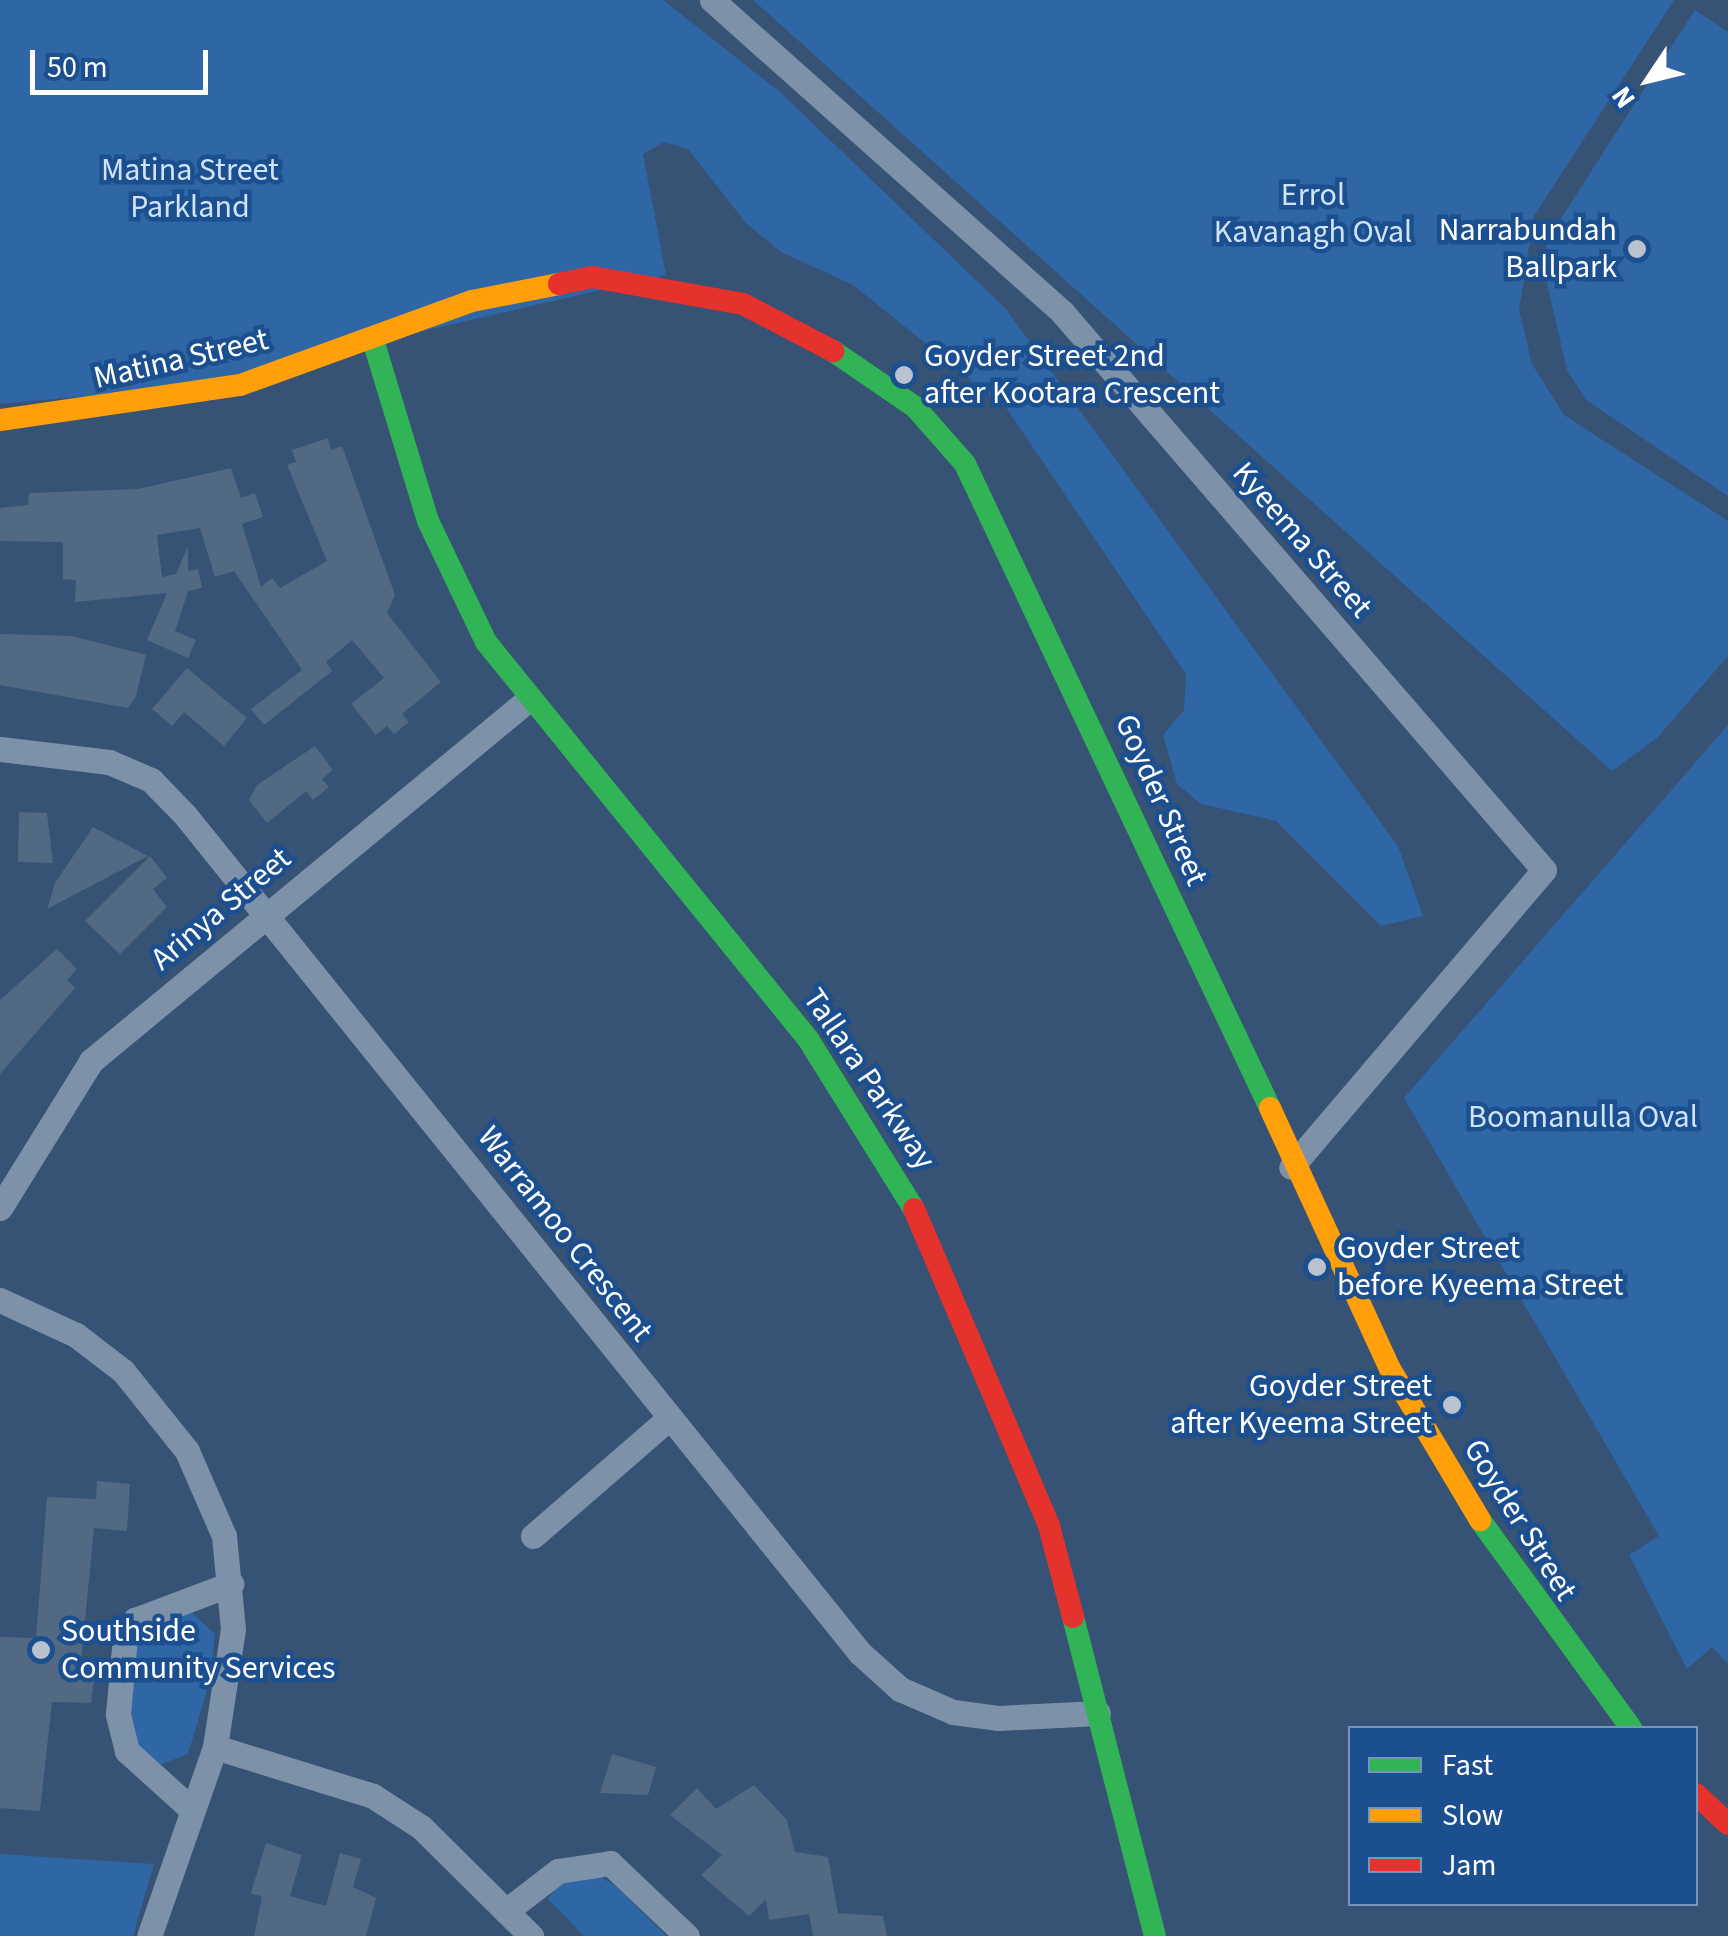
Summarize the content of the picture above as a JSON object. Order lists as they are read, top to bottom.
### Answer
{
  "streets": {
    "street": [
      "Matina Street",
      "Kyeema Street",
      "Goyder Street",
      "Arinya Street",
      "Tallara Parkway",
      "Warramoo Crescent"
    ]
  },
  "crossings": [
    ["Matina Street", "Goyder Street"],
    ["Matina Street", "Tallara Parkway"],
    ["Kyeema Street", "Goyder Street"],
    ["Goyder Street", "Tallara Parkway"],
    ["Arinya Street", "Tallara Parkway"],
    ["Arinya Street", "Warramoo Crescent"],
    ["Tallara Parkway", "Warramoo Crescent"]
  ],
  "parks": ["Matina Street Parkland", "Errol Kavanagh Oval", "Boomanulla Oval"],
  "places": [
    "Narrabundah Ballpark",
    "Goyder Street 2nd after Kootara Crescent",
    "Goyder Street before Kyeema Street",
    "Goyder Street after Kyeema Street",
    "Southside Community Services"
  ],
  "legend": ["Fast", "Slow", "Jam"],
  "scale_bar": "50 m",
  "north": "bottom left"
}
